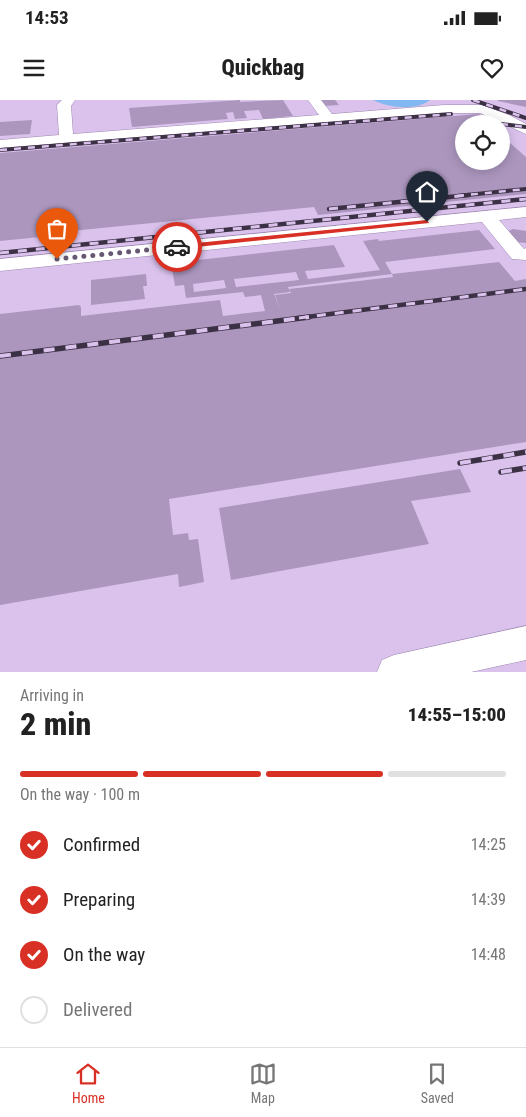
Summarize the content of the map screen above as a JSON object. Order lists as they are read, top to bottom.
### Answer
{
  "page": {
    "status": "14:53",
    "header": "Quickbag",
    "heading": ["2 min", "Arriving in", "14:55–15:00"],
    "bar": "On the way · 100 m",
    "list": [
      ["Confirmed", "14:25"],
      ["Preparing", "14:39"],
      ["On the way", "14:48"],
      "Delivered"
    ],
    "tabs": ["Home", "Map", "Saved"]
  }
}
